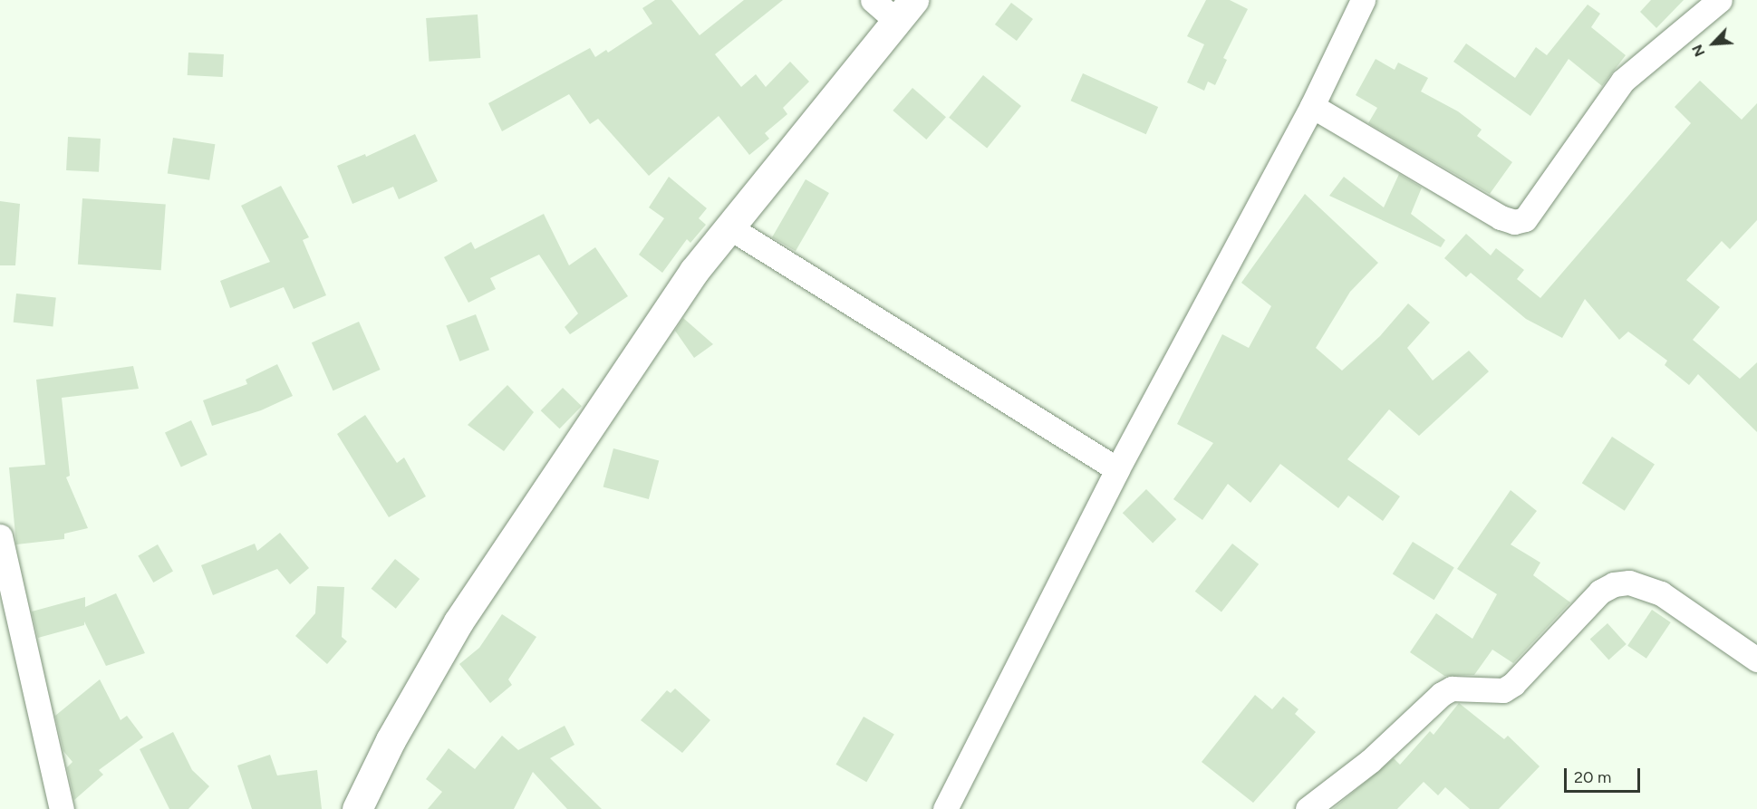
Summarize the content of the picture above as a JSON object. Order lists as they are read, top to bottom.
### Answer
{
  "scale_bar": "20 m",
  "north": "bottom left"
}
